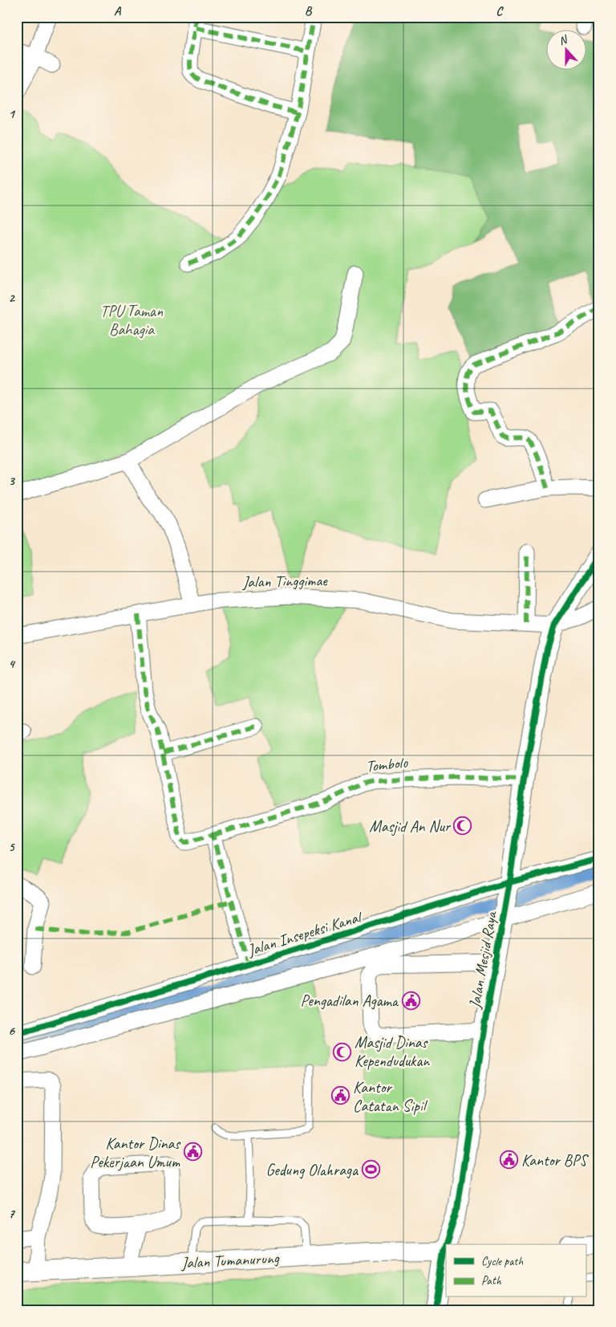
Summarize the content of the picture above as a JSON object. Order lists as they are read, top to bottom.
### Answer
{
  "streets": {
    "street": [
      "Jalan Tinggimae",
      "Tombolo",
      "Jalan Insepeksi Kanal",
      "Jalan Mesjid Raya",
      "Jalan Tumanurung"
    ]
  },
  "crossings": [
    ["Jalan Tinggimae", "Jalan Mesjid Raya"],
    ["Tombolo", "Jalan Mesjid Raya"],
    ["Jalan Insepeksi Kanal", "Jalan Mesjid Raya"],
    ["Jalan Mesjid Raya", "Jalan Tumanurung"]
  ],
  "parks": ["TPU Taman Bahagia"],
  "places": {
    "mosque": ["Masjid An Nur", "Masjid Dinas Kependudukan"],
    "public building": [
      "Pengadilan Agama",
      "Kantor Catatan Sipil",
      "Kantor Dinas Pekerjaan Umum",
      "Kantor BPS"
    ],
    "sports": ["Gedung Olahraga"]
  },
  "legend": ["Cycle path", "Path"],
  "north": "top",
  "grid": {
    "columns": ["A", "B", "C"],
    "rows": [
      "1",
      "2",
      "3",
      "4",
      "5",
      "6",
      "7"
    ]
  }
}
